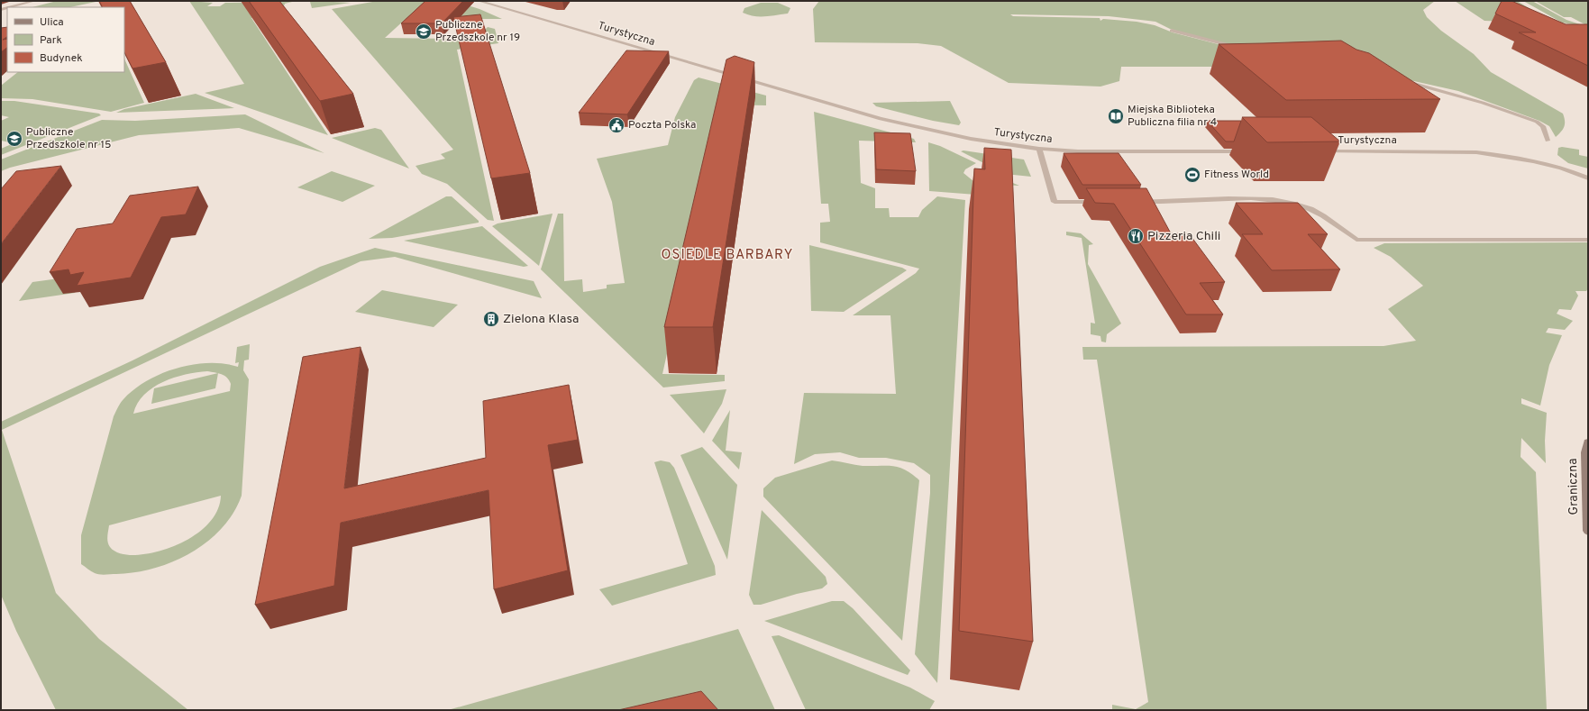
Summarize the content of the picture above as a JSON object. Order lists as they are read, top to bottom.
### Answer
{
  "streets": {
    "street": ["Turystyczna", "Graniczna"]
  },
  "districts": ["OSIEDLE BARBARY"],
  "places": {
    "school or university": ["Publiczne Przedszkole nr 19", "Publiczne Przedszkole nr 15"],
    "library": ["Miejska Biblioteka Publiczna filia nr 4"],
    "public building": ["Poczta Polska"],
    "sports": ["Fitness World"],
    "restaurant": ["Pizzeria Chili"],
    "building": ["Zielona Klasa"]
  },
  "legend": ["Ulica", "Park", "Budynek"]
}
